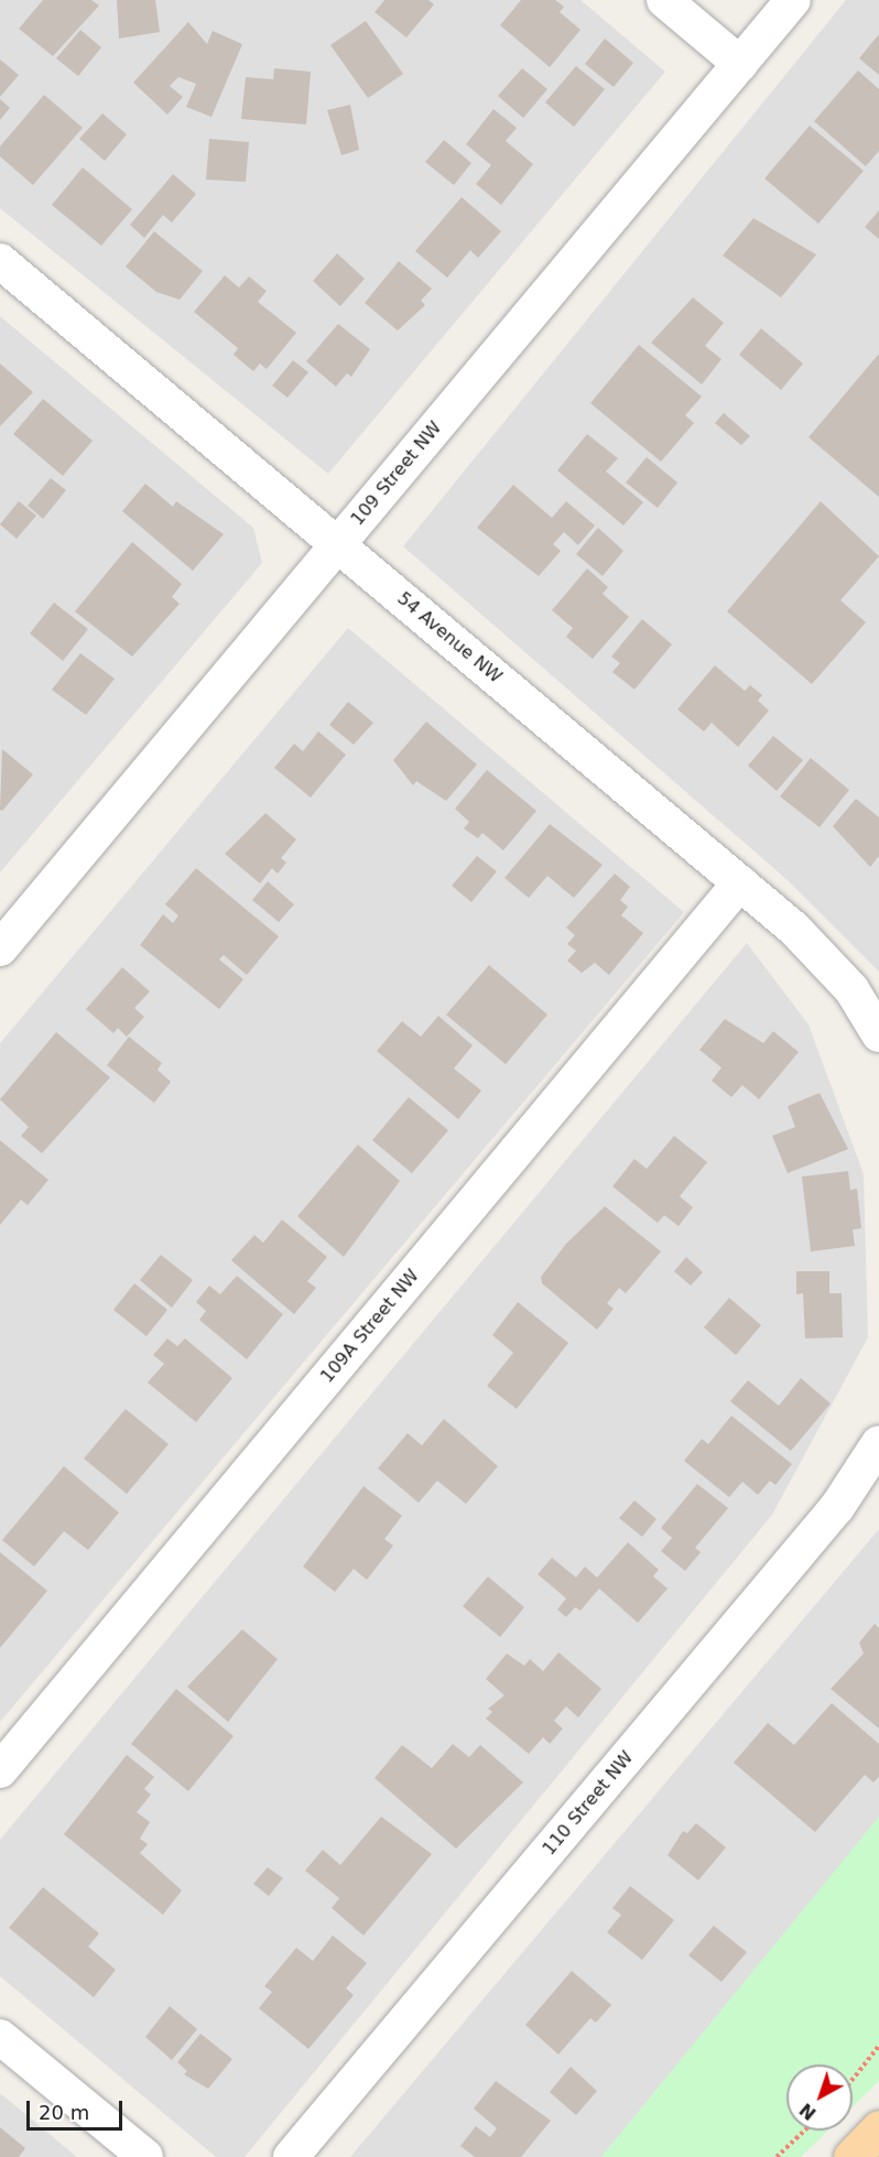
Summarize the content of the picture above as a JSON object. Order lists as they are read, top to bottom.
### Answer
{
  "streets": {
    "street": [
      "109 Street NW",
      "54 Avenue NW",
      "109A Street NW",
      "110 Street NW"
    ]
  },
  "crossings": [
    ["109 Street NW", "54 Avenue NW"],
    ["54 Avenue NW", "109A Street NW"]
  ],
  "scale_bar": "20 m",
  "north": "bottom left"
}
